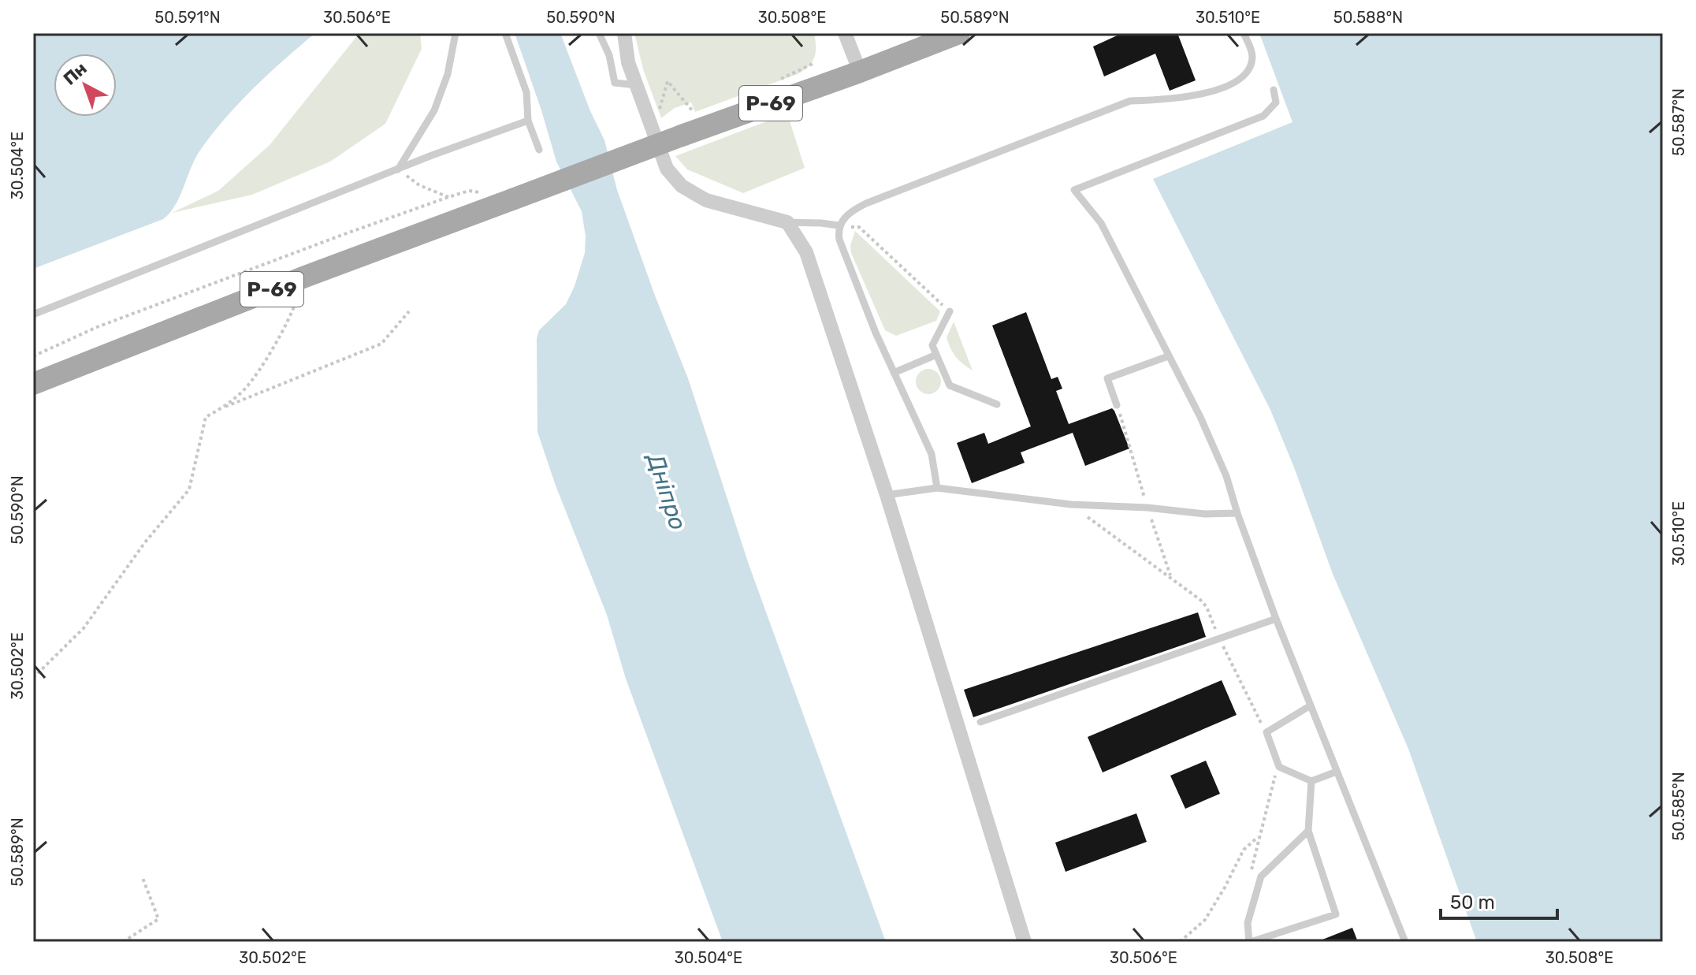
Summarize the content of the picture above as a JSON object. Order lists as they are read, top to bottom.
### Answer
{
  "streets": {
    "main road": ["Р-69"]
  },
  "water": ["Дніпро"],
  "scale_bar": "50 m",
  "north": "top left",
  "coordinates": [
    "50.591°N",
    "30.506°E",
    "50.590°N",
    "30.508°E",
    "50.589°N",
    "30.510°E",
    "50.588°N",
    "50.587°N",
    "30.504°E",
    "30.502°E",
    "50.585°N"
  ]
}
